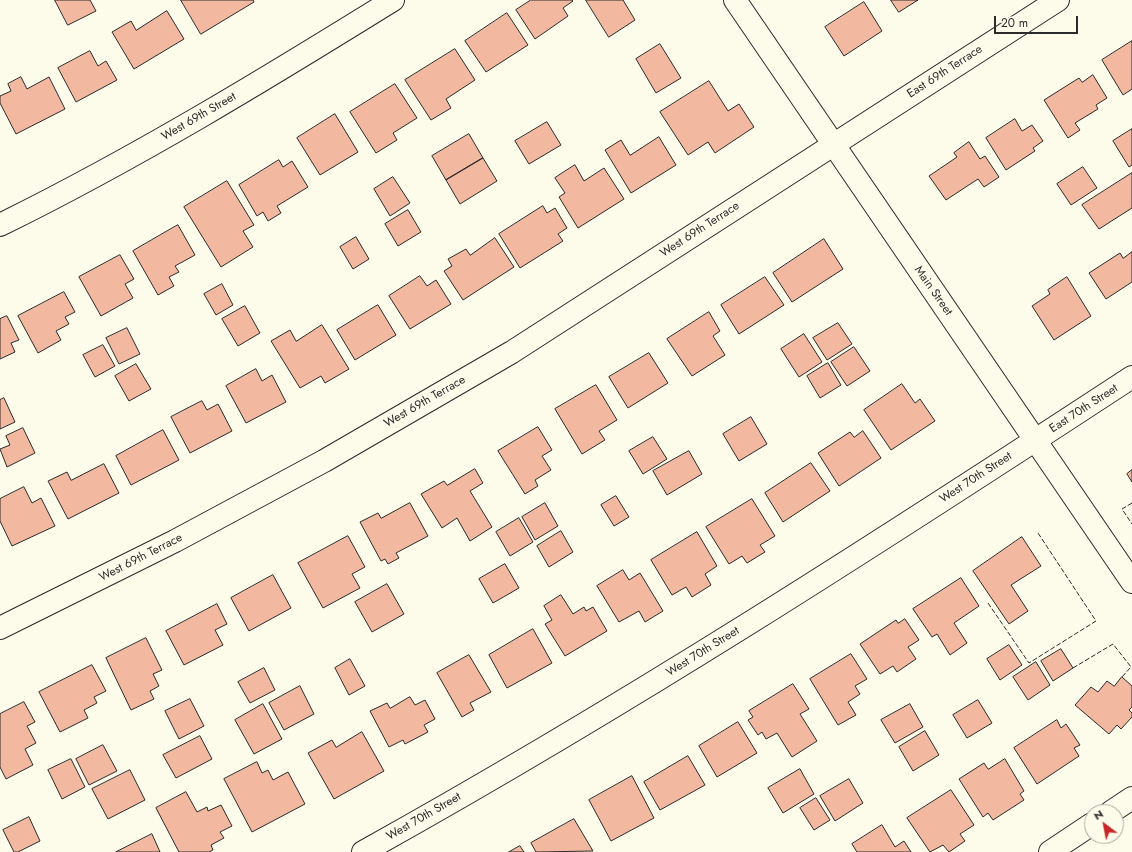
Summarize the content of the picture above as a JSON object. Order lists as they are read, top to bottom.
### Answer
{
  "streets": {
    "street": [
      "East 69th Terrace",
      "West 69th Street",
      "West 69th Terrace",
      "Main Street",
      "East 70th Street",
      "West 70th Street"
    ]
  },
  "crossings": [
    ["East 69th Terrace", "West 69th Terrace"],
    ["East 69th Terrace", "Main Street"],
    ["West 69th Terrace", "Main Street"],
    ["Main Street", "East 70th Street"],
    ["Main Street", "West 70th Street"],
    ["East 70th Street", "West 70th Street"]
  ],
  "scale_bar": "20 m",
  "north": "top left"
}
